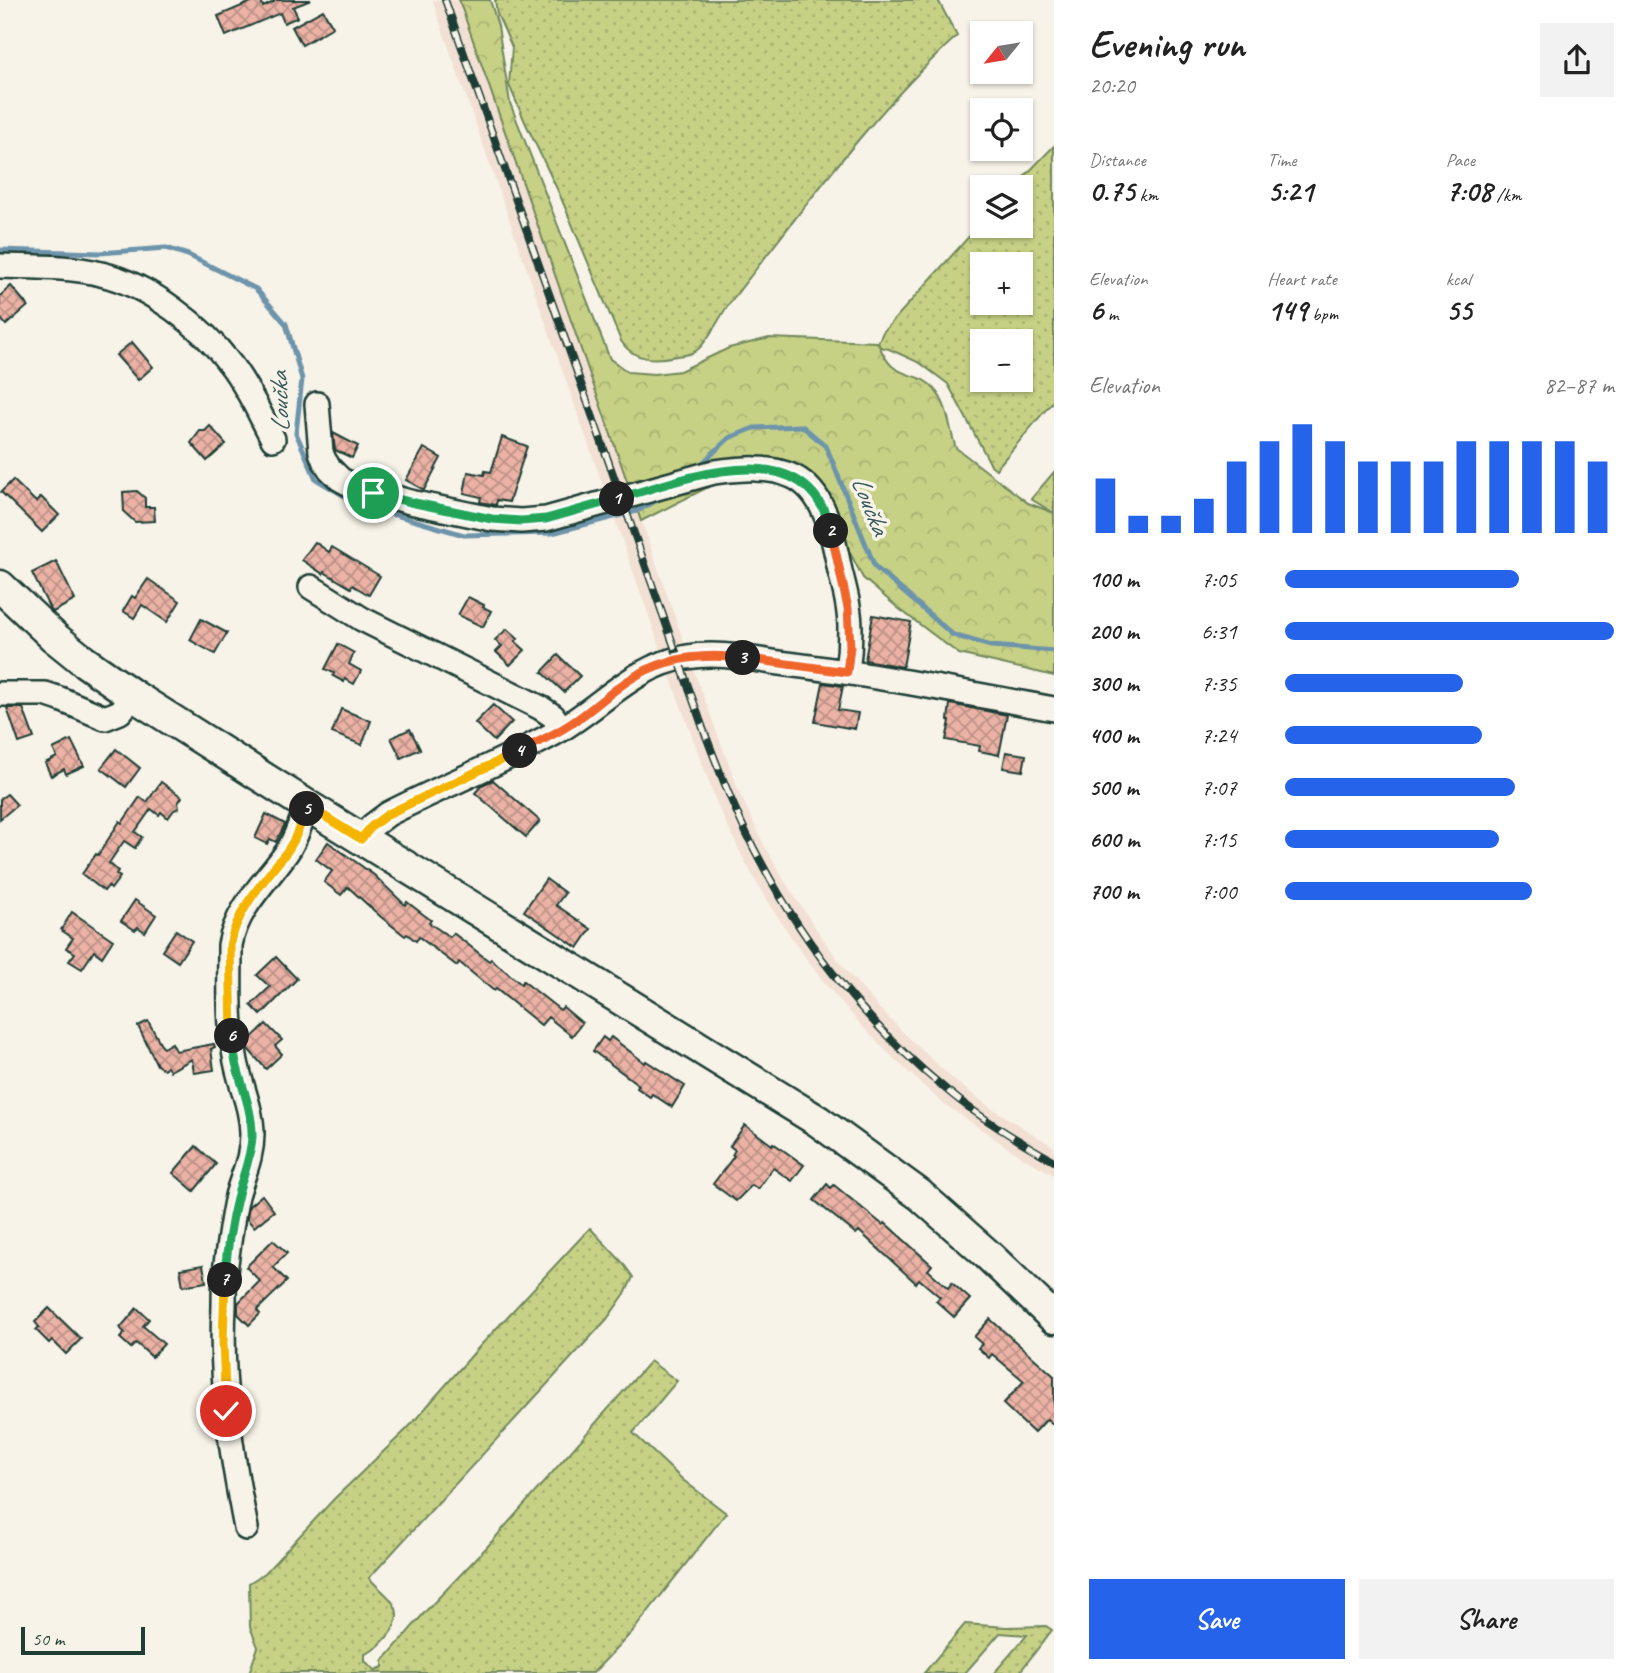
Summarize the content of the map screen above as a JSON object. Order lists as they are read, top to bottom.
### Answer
{
  "water": ["Loučka"],
  "scale_bar": "50 m",
  "north": "bottom left",
  "page": {
    "heading": ["Evening run", "20:20"],
    "map_buttons": ["+", "−"],
    "stats": [
      ["Distance", "0.75 km"],
      ["Time", "5:21"],
      ["Pace", "7:08 /km"],
      ["Elevation", "6 m"],
      ["Heart rate", "149 bpm"],
      ["kcal", "55"]
    ],
    "chart": ["Elevation", "82–87 m"],
    "pins": [
      "1",
      "2",
      "3",
      "4",
      "5",
      "6",
      "7"
    ],
    "list": [
      {
        "name": "100 m",
        "note": "7:05"
      },
      {
        "name": "200 m",
        "note": "6:31"
      },
      {
        "name": "300 m",
        "note": "7:35"
      },
      {
        "name": "400 m",
        "note": "7:24"
      },
      {
        "name": "500 m",
        "note": "7:07"
      },
      {
        "name": "600 m",
        "note": "7:15"
      },
      {
        "name": "700 m",
        "note": "7:00"
      }
    ],
    "buttons": ["Save", "Share"],
    "scale": "50 m"
  }
}
